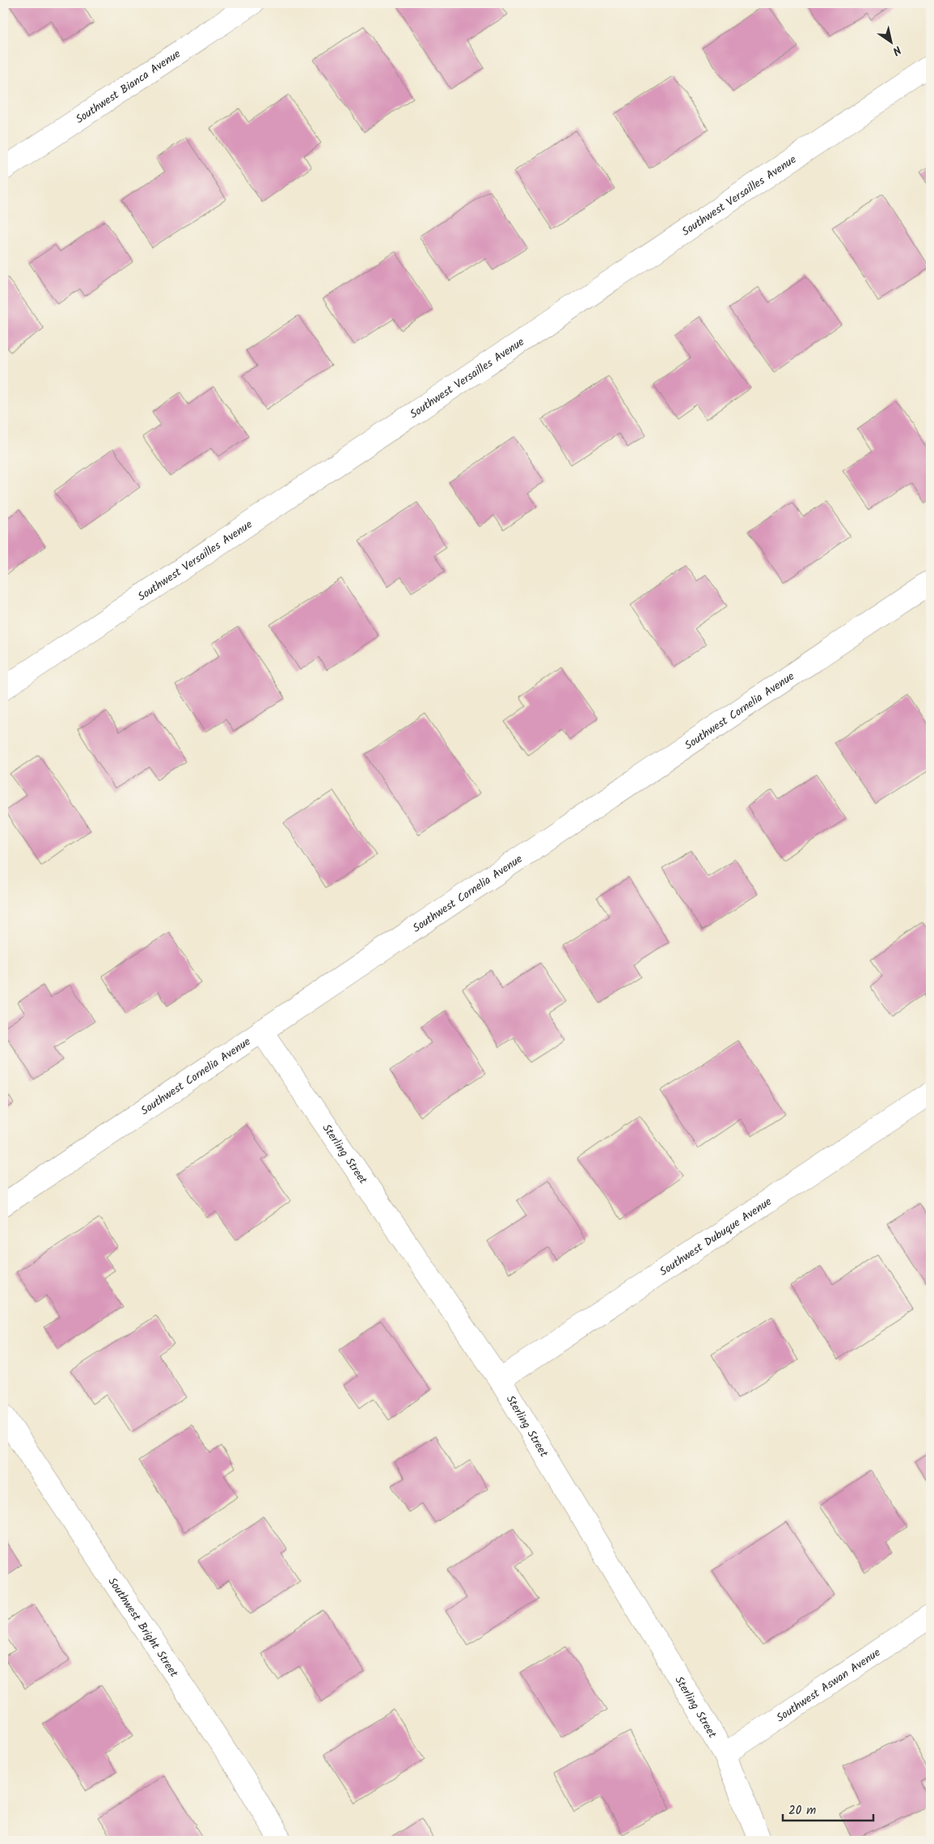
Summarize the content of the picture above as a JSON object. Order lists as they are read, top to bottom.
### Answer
{
  "streets": {
    "street": [
      "Southwest Bianca Avenue",
      "Southwest Versailles Avenue",
      "Southwest Cornelia Avenue",
      "Sterling Street",
      "Southwest Dubuque Avenue",
      "Southwest Bright Street",
      "Southwest Aswan Avenue"
    ]
  },
  "crossings": [
    ["Southwest Cornelia Avenue", "Sterling Street"],
    ["Sterling Street", "Southwest Dubuque Avenue"],
    ["Sterling Street", "Southwest Aswan Avenue"]
  ],
  "scale_bar": "20 m",
  "north": "bottom right"
}
